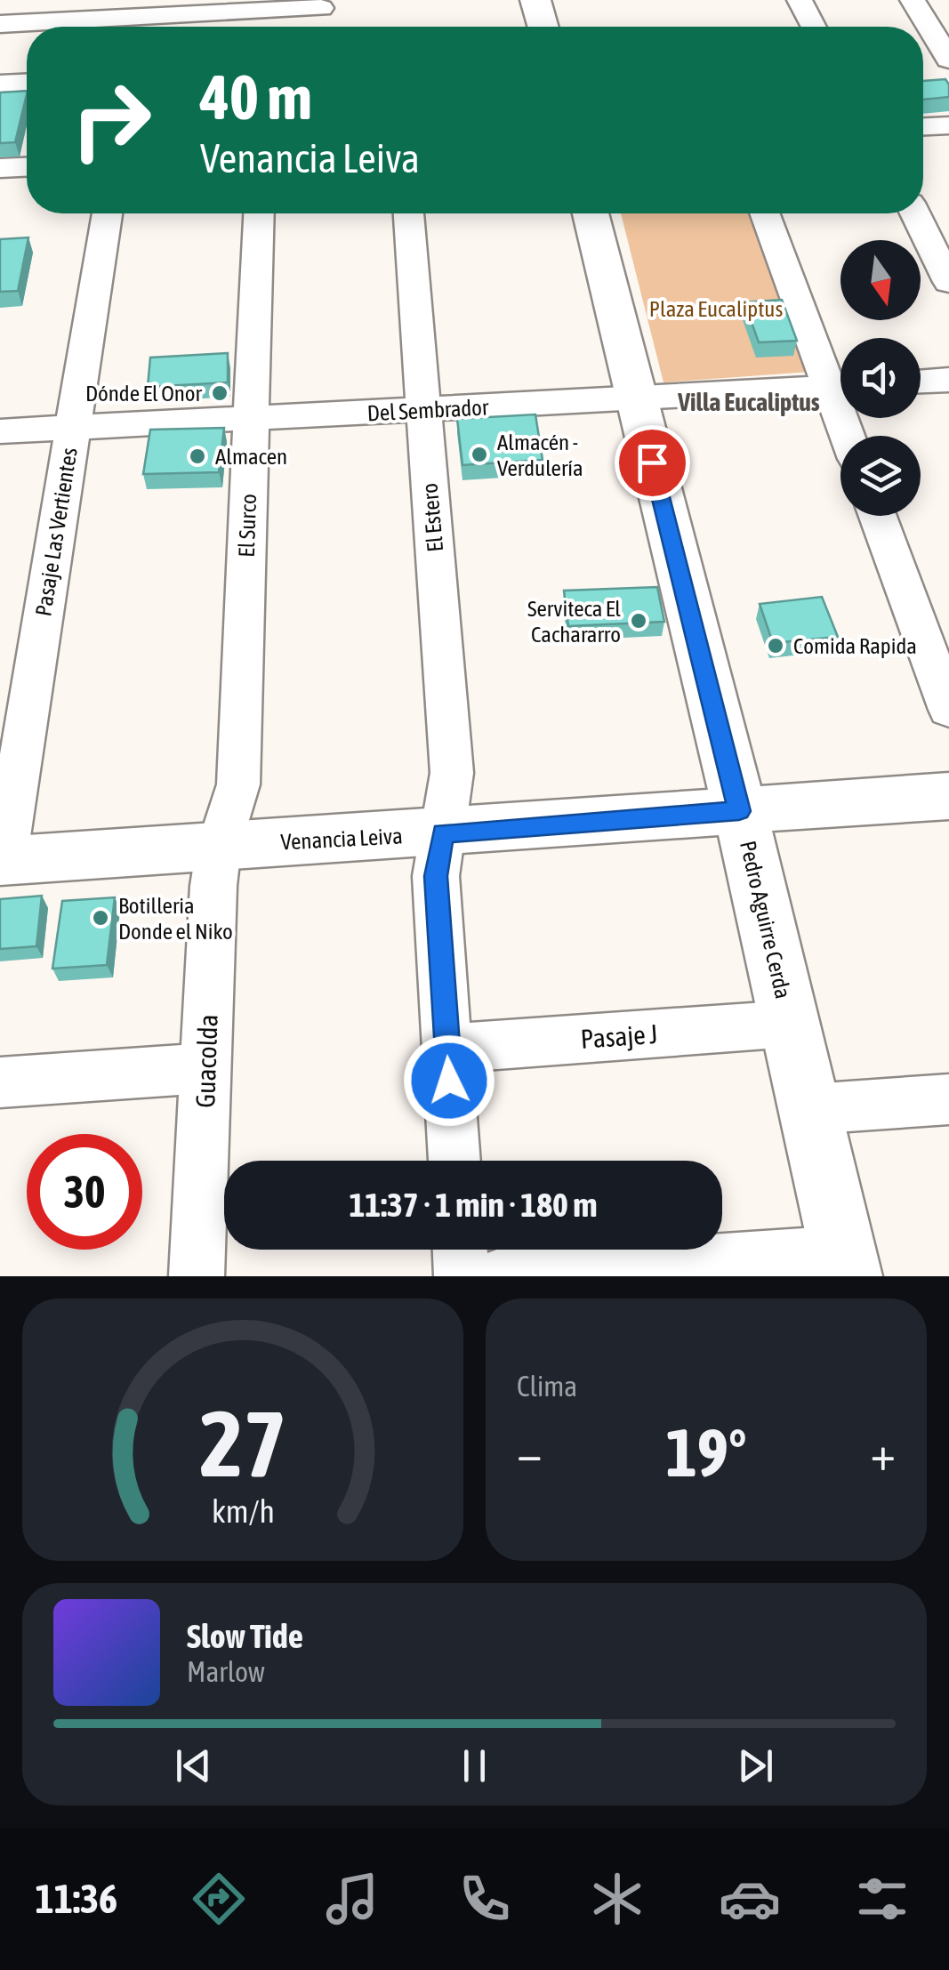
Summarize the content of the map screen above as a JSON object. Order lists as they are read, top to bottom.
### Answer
{
  "streets": {
    "street": [
      "Del Sembrador",
      "El Estero",
      "El Surco",
      "Pasaje Las Vertientes",
      "Venancia Leiva",
      "Pedro Aguirre Cerda",
      "Pasaje J",
      "Guacolda"
    ]
  },
  "crossings": [
    ["Del Sembrador", "El Estero"],
    ["Del Sembrador", "El Surco"],
    ["Del Sembrador", "Pasaje Las Vertientes"],
    ["Del Sembrador", "Pedro Aguirre Cerda"],
    ["El Estero", "Venancia Leiva"],
    ["El Estero", "Pasaje J"],
    ["El Surco", "Venancia Leiva"],
    ["El Surco", "Guacolda"],
    ["Pasaje Las Vertientes", "Venancia Leiva"],
    ["Venancia Leiva", "Pedro Aguirre Cerda"],
    ["Venancia Leiva", "Guacolda"],
    ["Pedro Aguirre Cerda", "Pasaje J"]
  ],
  "districts": ["Villa Eucaliptus"],
  "parks": ["Plaza Eucaliptus"],
  "places": [
    "Dónde El Onor",
    "Almacén - Verdulería",
    "Almacen",
    "Serviteca El Cachararro",
    "Comida Rapida",
    "Botilleria Donde el Niko"
  ],
  "north": "bottom",
  "page": {
    "turn": ["40 m", "Venancia Leiva"],
    "limit": "30",
    "trip": "11:37 · 1 min · 180 m",
    "tile": "Clima",
    "heat": ["−", "19°", "+"],
    "song": ["Slow Tide", "Marlow"],
    "tabs": "11:36",
    "gauge": ["27", "km/h"]
  }
}
